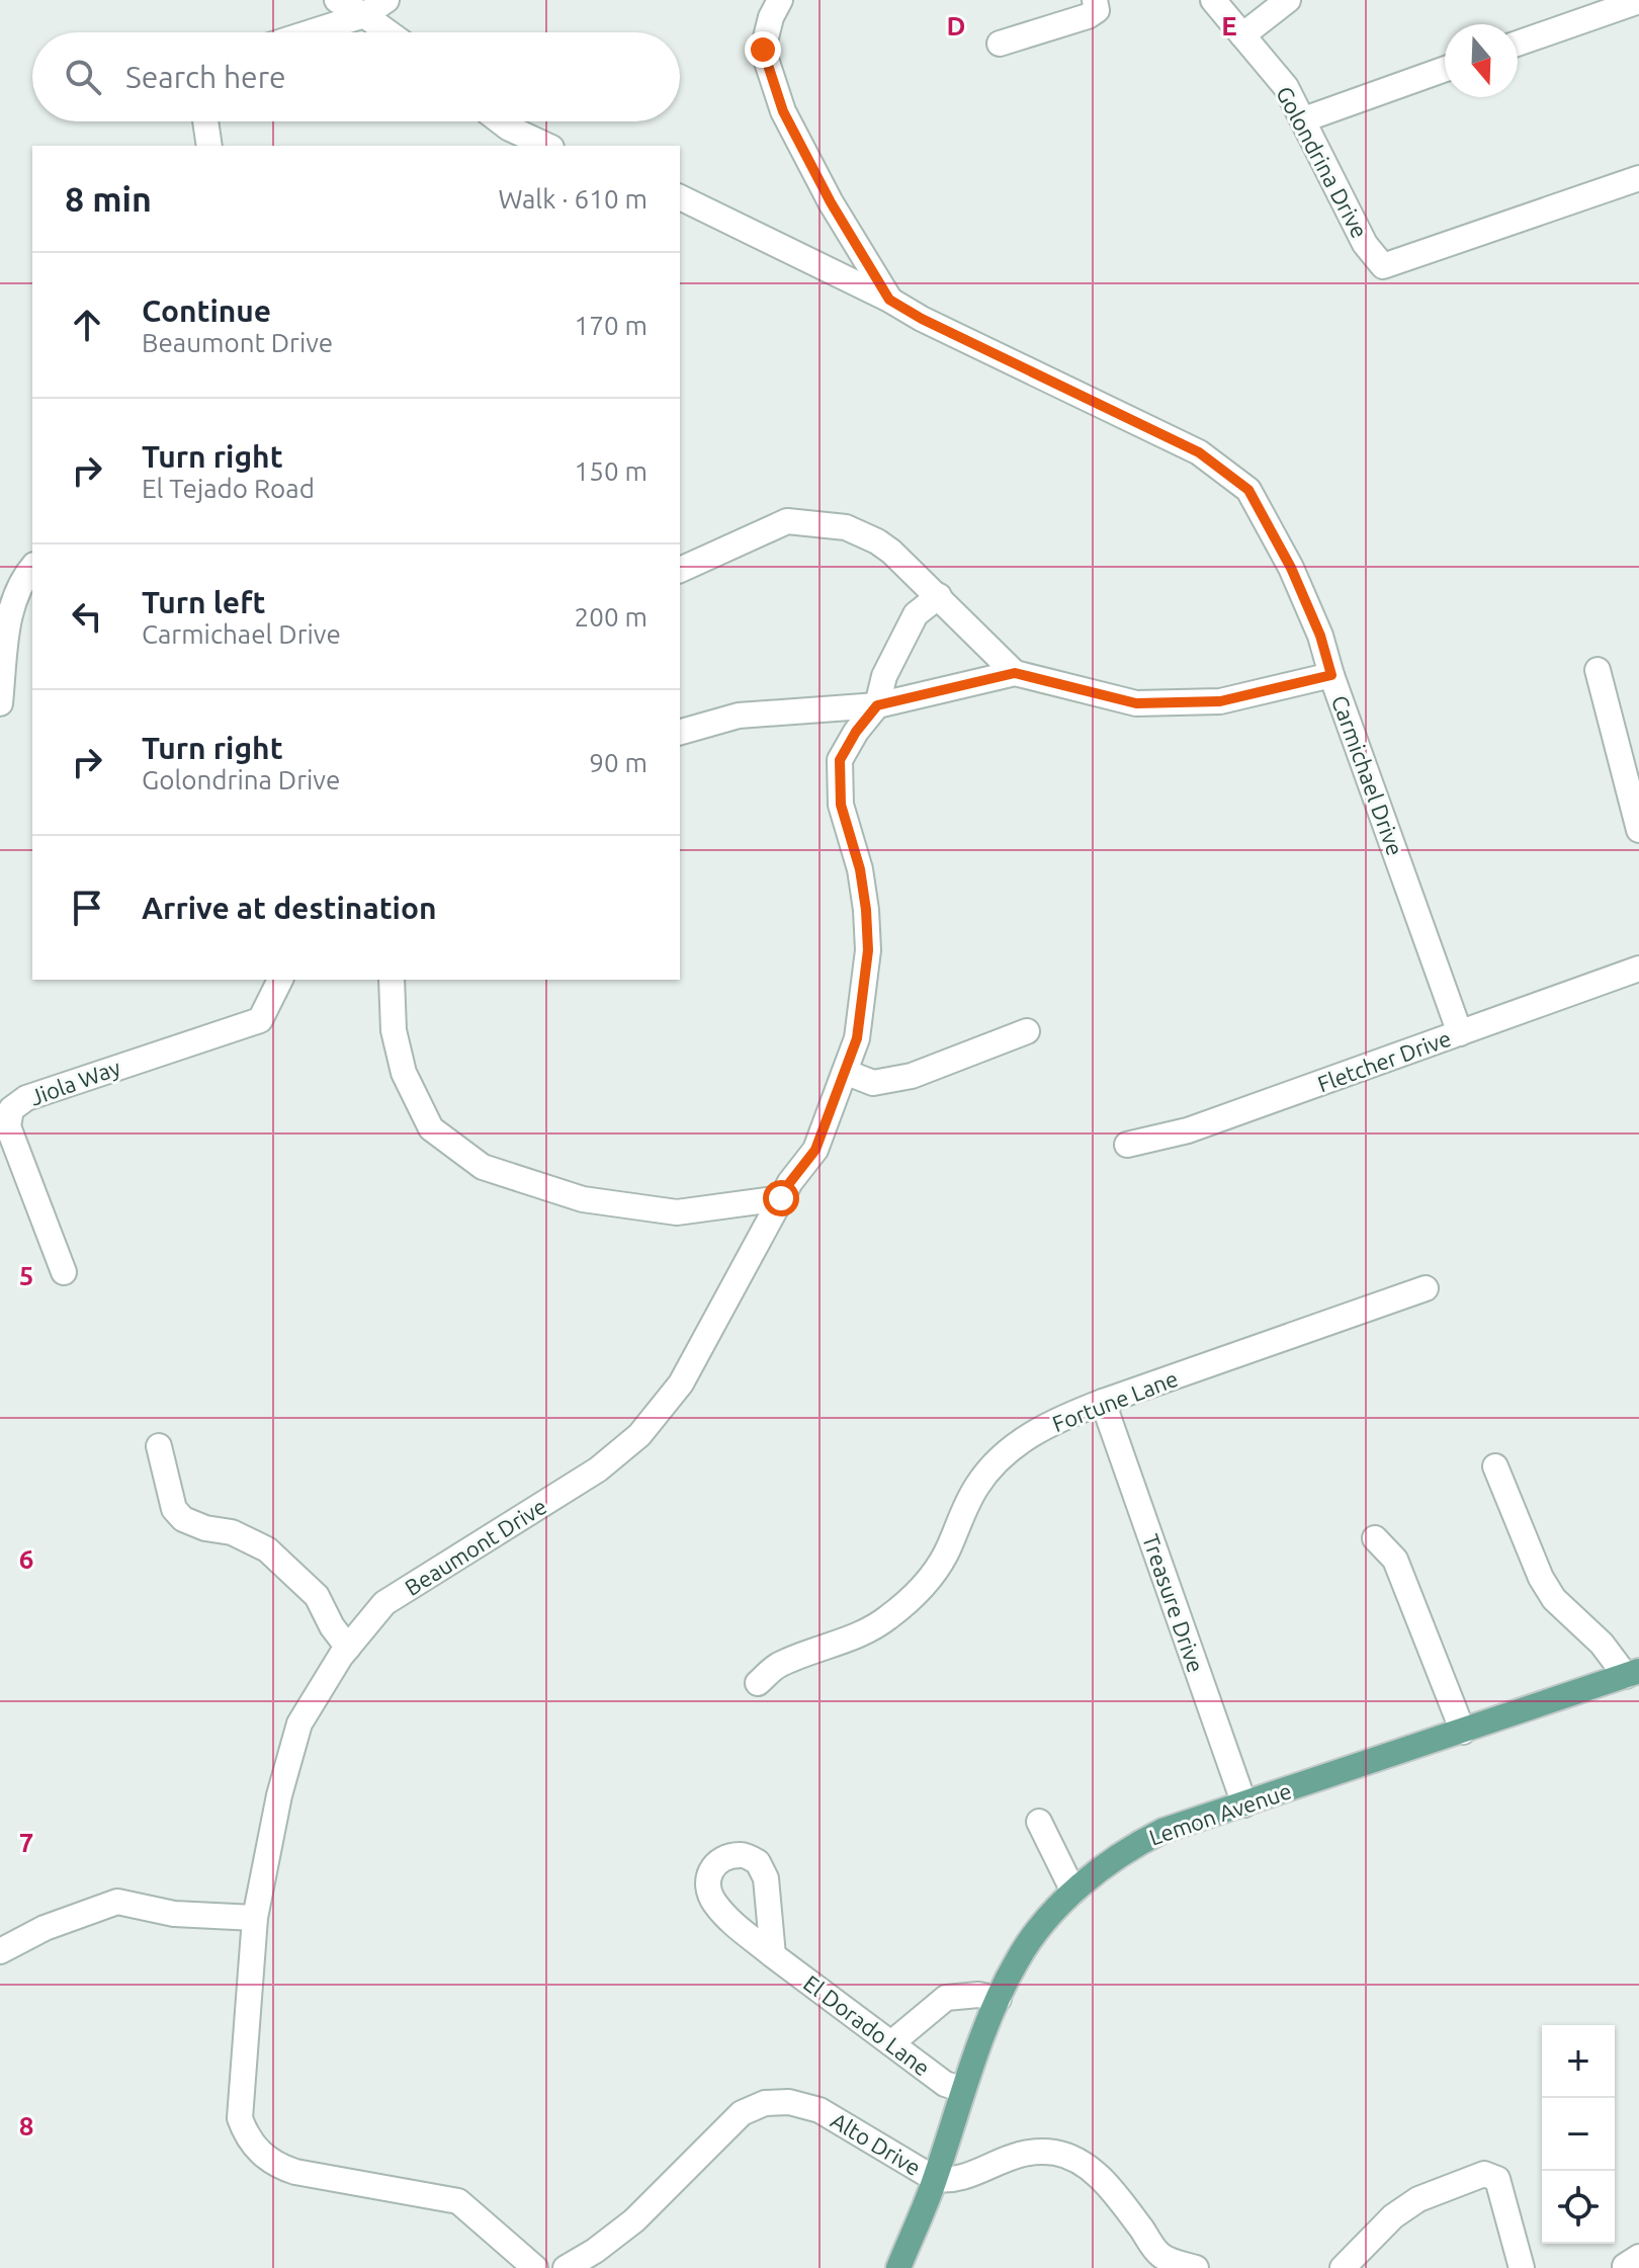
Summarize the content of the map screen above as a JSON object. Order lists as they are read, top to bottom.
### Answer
{
  "streets": {
    "main road": ["Lemon Avenue"],
    "street": [
      "Golondrina Drive",
      "Carmichael Drive",
      "Fletcher Drive",
      "Jiola Way",
      "Fortune Lane",
      "Beaumont Drive",
      "Treasure Drive",
      "El Dorado Lane",
      "Alto Drive"
    ]
  },
  "crossings": [
    ["Carmichael Drive", "Fletcher Drive"],
    ["Fortune Lane", "Treasure Drive"],
    ["Treasure Drive", "Lemon Avenue"],
    ["Lemon Avenue", "El Dorado Lane"],
    ["Lemon Avenue", "Alto Drive"]
  ],
  "north": "bottom",
  "page": {
    "search": "Search here",
    "heading": ["8 min", "Walk · 610 m"],
    "list": [
      ["Continue", "Beaumont Drive", "170 m"],
      ["Turn right", "El Tejado Road", "150 m"],
      ["Turn left", "Carmichael Drive", "200 m"],
      ["Turn right", "Golondrina Drive", "90 m"],
      "Arrive at destination"
    ],
    "map_buttons": ["+", "−"]
  },
  "grid": {
    "columns": ["D", "E"],
    "rows": [
      "5",
      "6",
      "7",
      "8"
    ]
  }
}
